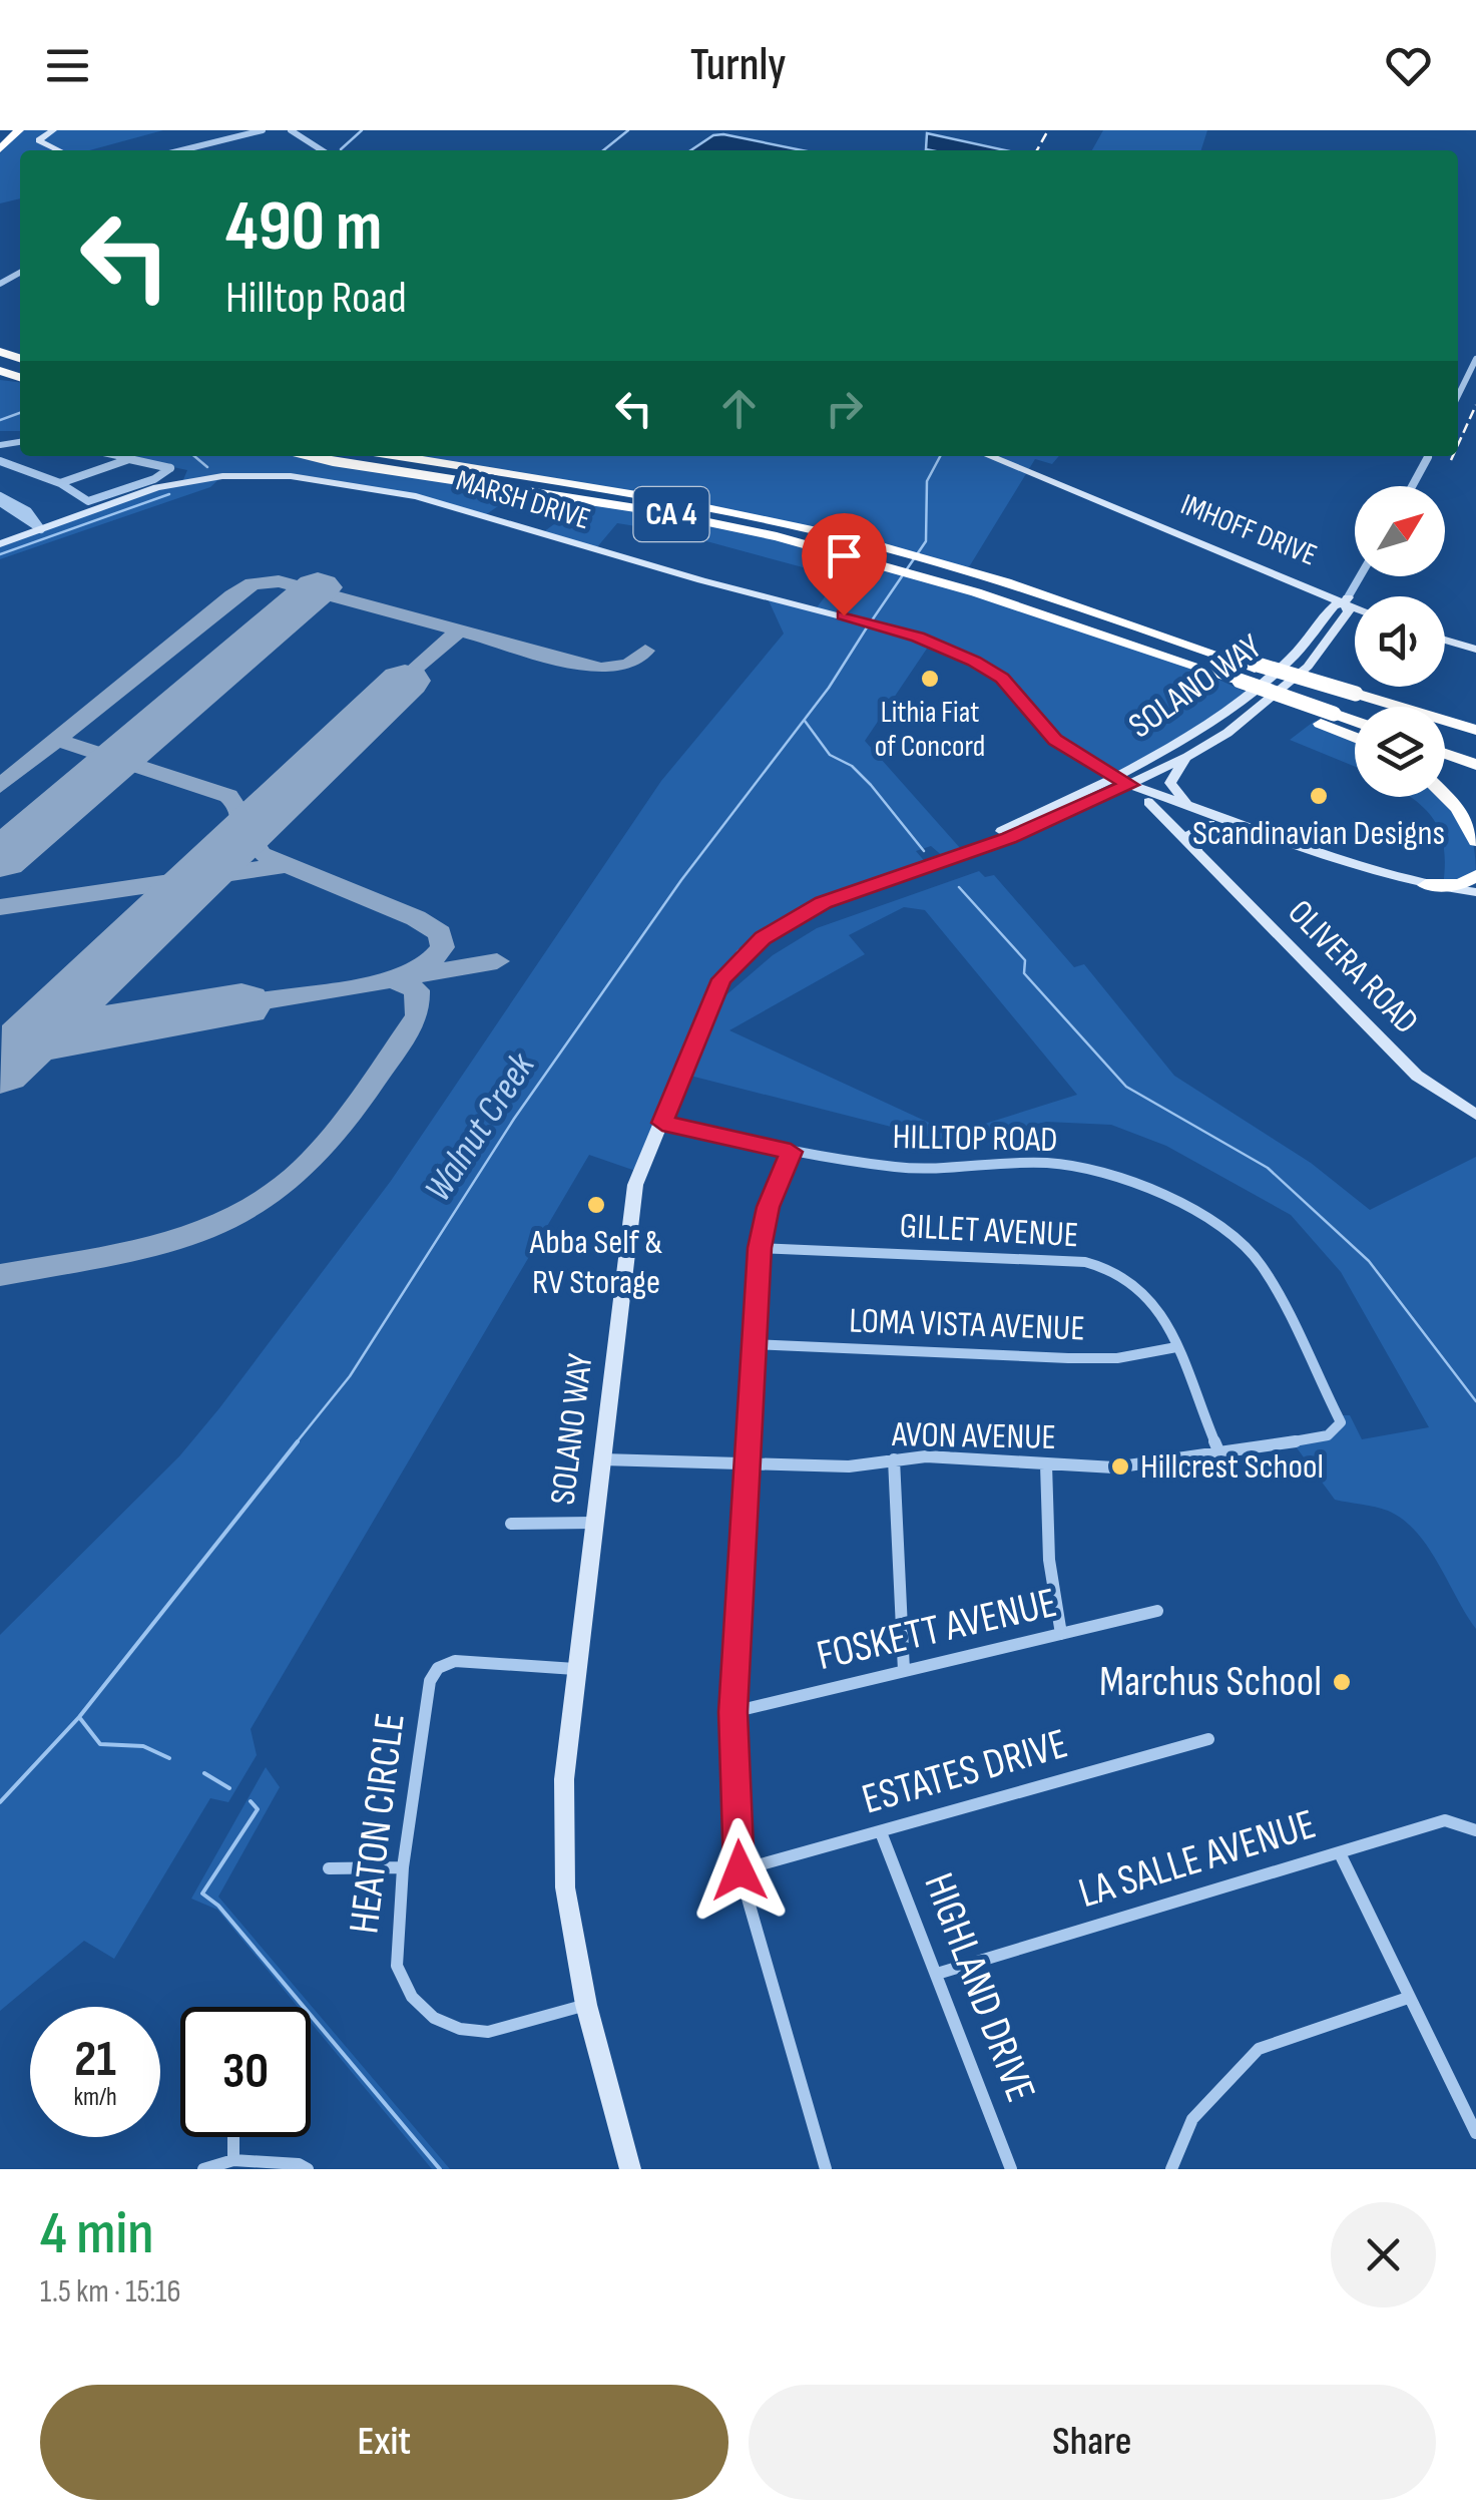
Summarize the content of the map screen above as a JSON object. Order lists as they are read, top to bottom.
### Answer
{
  "streets": {
    "highway": ["CA 4"],
    "street": [
      "MARSH DRIVE",
      "IMHOFF DRIVE",
      "SOLANO WAY",
      "OLIVERA ROAD",
      "HILLTOP ROAD",
      "GILLET AVENUE",
      "LOMA VISTA AVENUE",
      "AVON AVENUE",
      "FOSKETT AVENUE",
      "ESTATES DRIVE",
      "HEATON CIRCLE",
      "LA SALLE AVENUE",
      "HIGHLAND DRIVE"
    ]
  },
  "crossings": [
    ["MARSH DRIVE", "SOLANO WAY"],
    ["IMHOFF DRIVE", "SOLANO WAY"],
    ["SOLANO WAY", "HILLTOP ROAD"],
    ["SOLANO WAY", "AVON AVENUE"],
    ["SOLANO WAY", "HEATON CIRCLE"],
    ["HILLTOP ROAD", "AVON AVENUE"],
    ["GILLET AVENUE", "LOMA VISTA AVENUE"],
    ["GILLET AVENUE", "AVON AVENUE"],
    ["ESTATES DRIVE", "HIGHLAND DRIVE"],
    ["LA SALLE AVENUE", "HIGHLAND DRIVE"]
  ],
  "water": ["Walnut Creek"],
  "places": [
    "Lithia Fiat of Concord",
    "Scandinavian Designs",
    "Abba Self & RV Storage",
    "Hillcrest School",
    "Marchus School"
  ],
  "north": "top right",
  "page": {
    "header": "Turnly",
    "turn": ["490 m", "Hilltop Road"],
    "speed": "21 km/h",
    "limit": "30",
    "heading": ["4 min", "1.5 km · 15:16"],
    "buttons": ["Exit", "Share"]
  }
}
